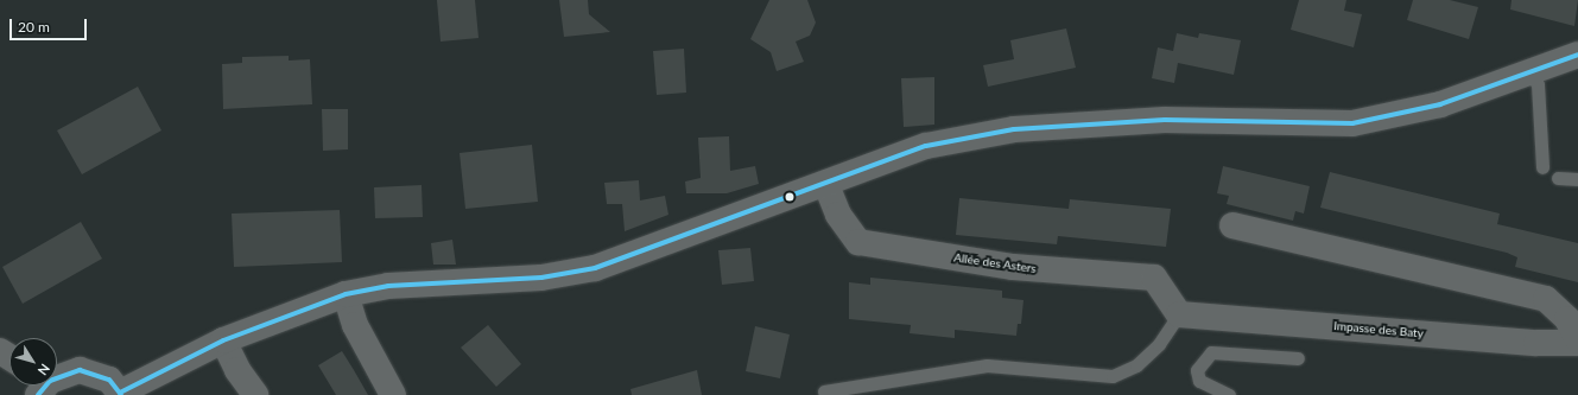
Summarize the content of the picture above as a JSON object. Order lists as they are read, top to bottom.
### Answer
{
  "streets": {
    "street": ["Allée des Asters", "Impasse des Baty"]
  },
  "crossings": [
    ["Allée des Asters", "Impasse des Baty"]
  ],
  "scale_bar": "20 m",
  "north": "bottom right"
}
